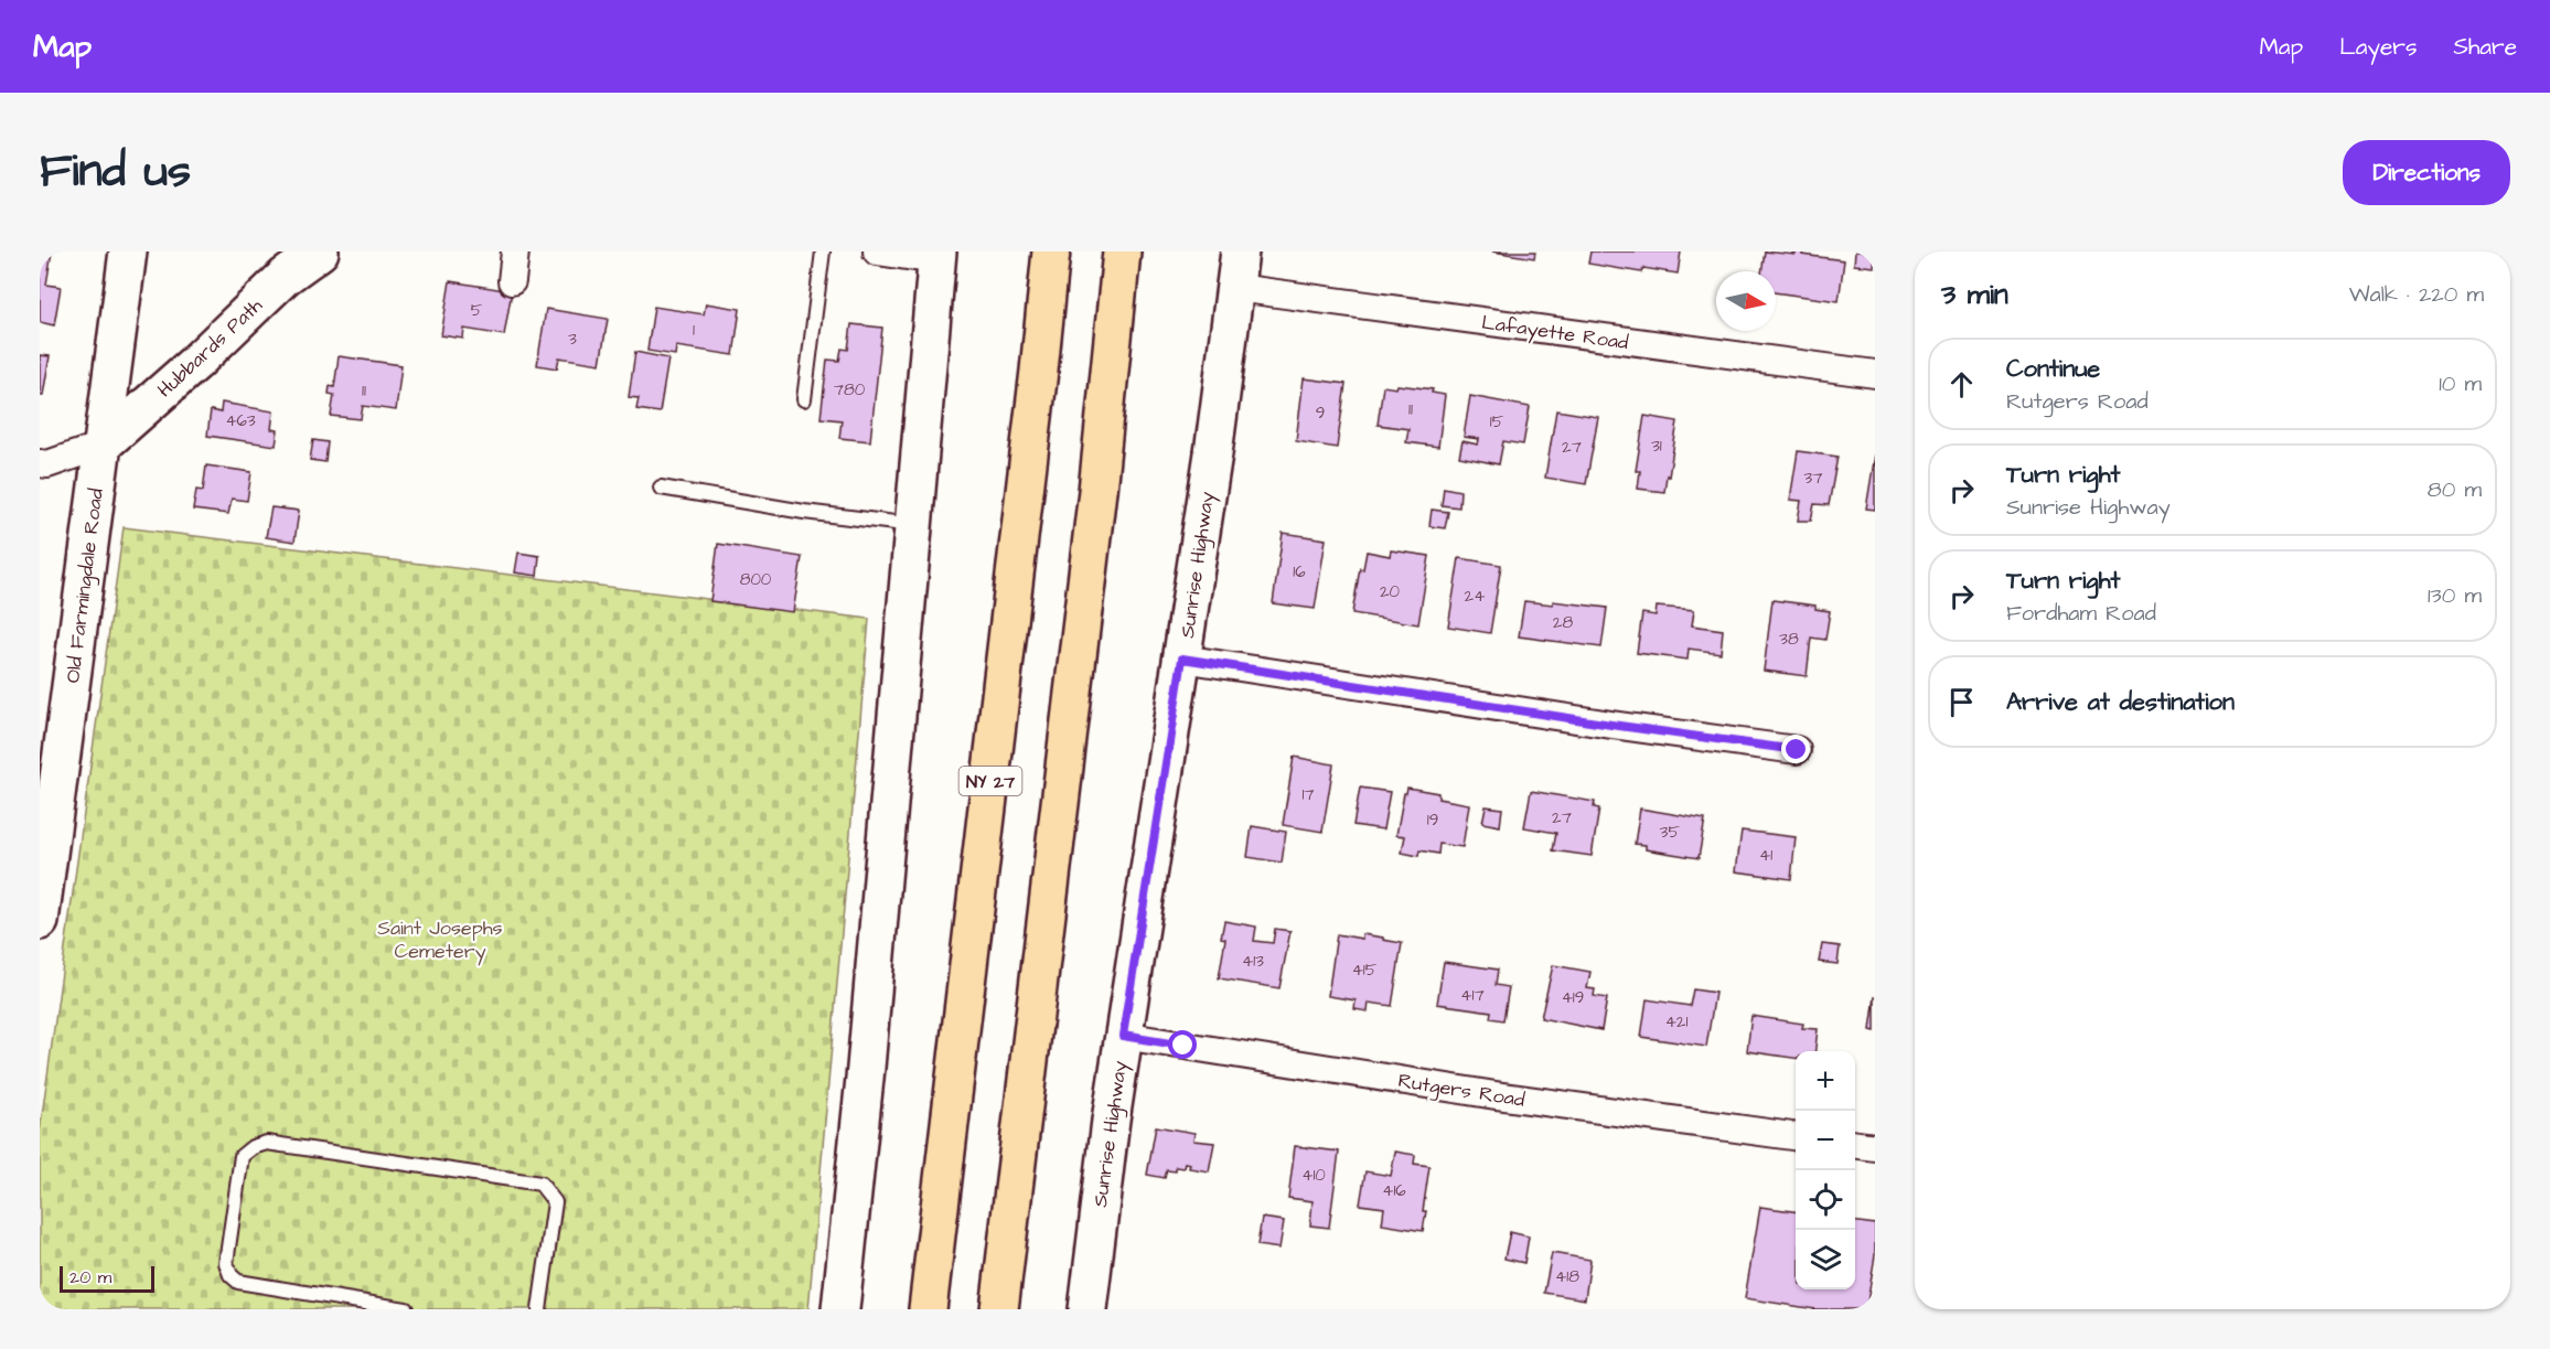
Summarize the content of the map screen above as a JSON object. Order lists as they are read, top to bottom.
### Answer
{
  "streets": {
    "highway": ["NY 27"],
    "main road": ["Hubbards Path", "Sunrise Highway", "Old Farmingdale Road"],
    "street": ["Lafayette Road", "Rutgers Road"]
  },
  "crossings": [
    ["Lafayette Road", "Sunrise Highway"],
    ["Hubbards Path", "Old Farmingdale Road"],
    ["Sunrise Highway", "Rutgers Road"]
  ],
  "parks": ["Saint Josephs Cemetery"],
  "house_numbers": [
    "5",
    "1",
    "3",
    "780",
    "11",
    "11",
    "9",
    "463",
    "15",
    "31",
    "27",
    "37",
    "16",
    "800",
    "20",
    "24",
    "28",
    "38",
    "17",
    "27",
    "19",
    "35",
    "41",
    "413",
    "415",
    "417",
    "419",
    "421",
    "410",
    "416",
    "418"
  ],
  "scale_bar": "20 m",
  "north": "right",
  "page": {
    "header": "Map",
    "nav": ["Map", "Layers", "Share"],
    "title": "Find us",
    "buttons": "Directions",
    "heading": ["3 min", "Walk · 220 m"],
    "list": [
      ["Continue", "Rutgers Road", "10 m"],
      ["Turn right", "Sunrise Highway", "80 m"],
      ["Turn right", "Fordham Road", "130 m"],
      "Arrive at destination"
    ],
    "map_buttons": ["+", "−"],
    "scale": "20 m"
  }
}
